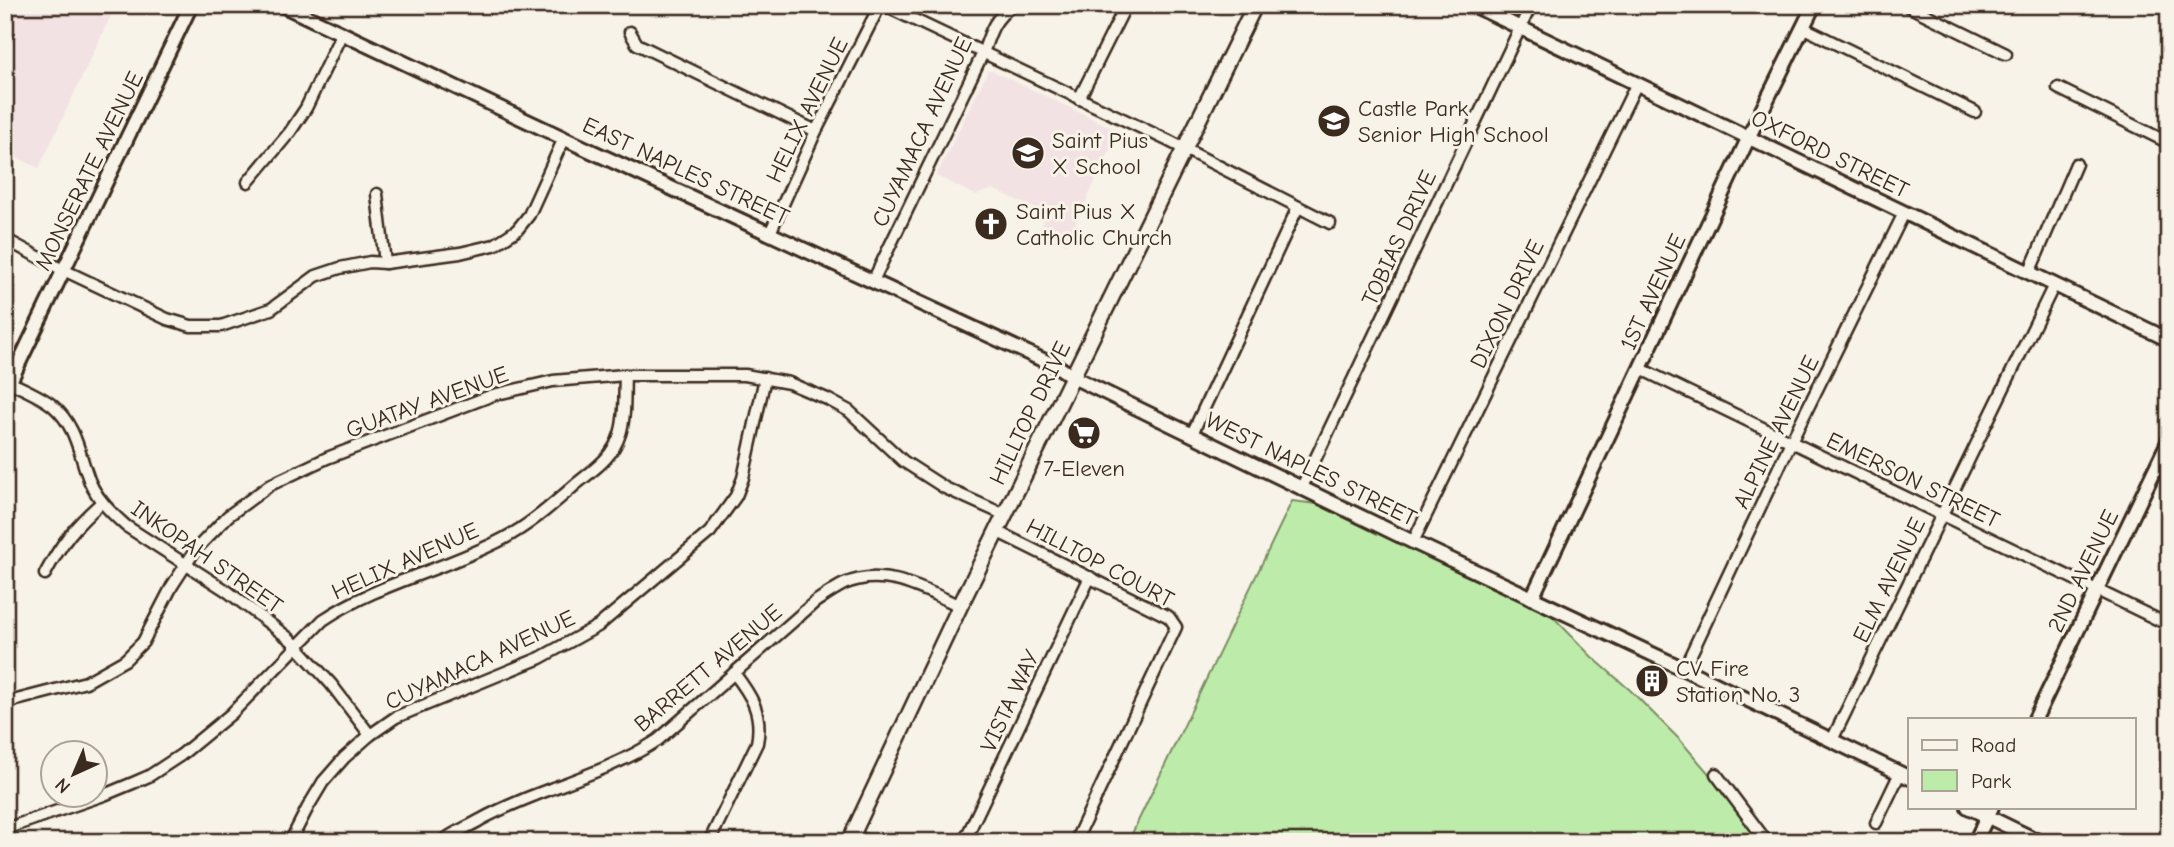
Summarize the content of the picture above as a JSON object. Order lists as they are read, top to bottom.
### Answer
{
  "streets": {
    "main road": ["HILLTOP DRIVE"],
    "street": [
      "HELIX AVENUE",
      "CUYAMACA AVENUE",
      "OXFORD STREET",
      "MONSERATE AVENUE",
      "EAST NAPLES STREET",
      "TOBIAS DRIVE",
      "1ST AVENUE",
      "DIXON DRIVE",
      "GUATAY AVENUE",
      "ALPINE AVENUE",
      "WEST NAPLES STREET",
      "EMERSON STREET",
      "INKOPAH STREET",
      "HILLTOP COURT",
      "2ND AVENUE",
      "ELM AVENUE",
      "BARRETT AVENUE",
      "VISTA WAY"
    ]
  },
  "crossings": [
    ["HELIX AVENUE", "EAST NAPLES STREET"],
    ["HELIX AVENUE", "GUATAY AVENUE"],
    ["HELIX AVENUE", "INKOPAH STREET"],
    ["CUYAMACA AVENUE", "EAST NAPLES STREET"],
    ["CUYAMACA AVENUE", "GUATAY AVENUE"],
    ["CUYAMACA AVENUE", "INKOPAH STREET"],
    ["OXFORD STREET", "TOBIAS DRIVE"],
    ["OXFORD STREET", "1ST AVENUE"],
    ["OXFORD STREET", "DIXON DRIVE"],
    ["OXFORD STREET", "ALPINE AVENUE"],
    ["OXFORD STREET", "ELM AVENUE"],
    ["MONSERATE AVENUE", "INKOPAH STREET"],
    ["EAST NAPLES STREET", "HILLTOP DRIVE"],
    ["EAST NAPLES STREET", "WEST NAPLES STREET"],
    ["TOBIAS DRIVE", "WEST NAPLES STREET"],
    ["1ST AVENUE", "WEST NAPLES STREET"],
    ["1ST AVENUE", "EMERSON STREET"],
    ["DIXON DRIVE", "WEST NAPLES STREET"],
    ["GUATAY AVENUE", "HILLTOP DRIVE"],
    ["GUATAY AVENUE", "INKOPAH STREET"],
    ["HILLTOP DRIVE", "WEST NAPLES STREET"],
    ["HILLTOP DRIVE", "HILLTOP COURT"],
    ["HILLTOP DRIVE", "BARRETT AVENUE"],
    ["ALPINE AVENUE", "WEST NAPLES STREET"],
    ["ALPINE AVENUE", "EMERSON STREET"],
    ["WEST NAPLES STREET", "ELM AVENUE"],
    ["EMERSON STREET", "2ND AVENUE"],
    ["EMERSON STREET", "ELM AVENUE"],
    ["HILLTOP COURT", "VISTA WAY"]
  ],
  "places": {
    "school or university": ["Castle Park Senior High School", "Saint Pius X School"],
    "church": ["Saint Pius X Catholic Church"],
    "supermarket": ["7-Eleven"],
    "building": ["CV Fire Station No. 3"]
  },
  "legend": ["Road", "Park"],
  "north": "bottom left"
}
